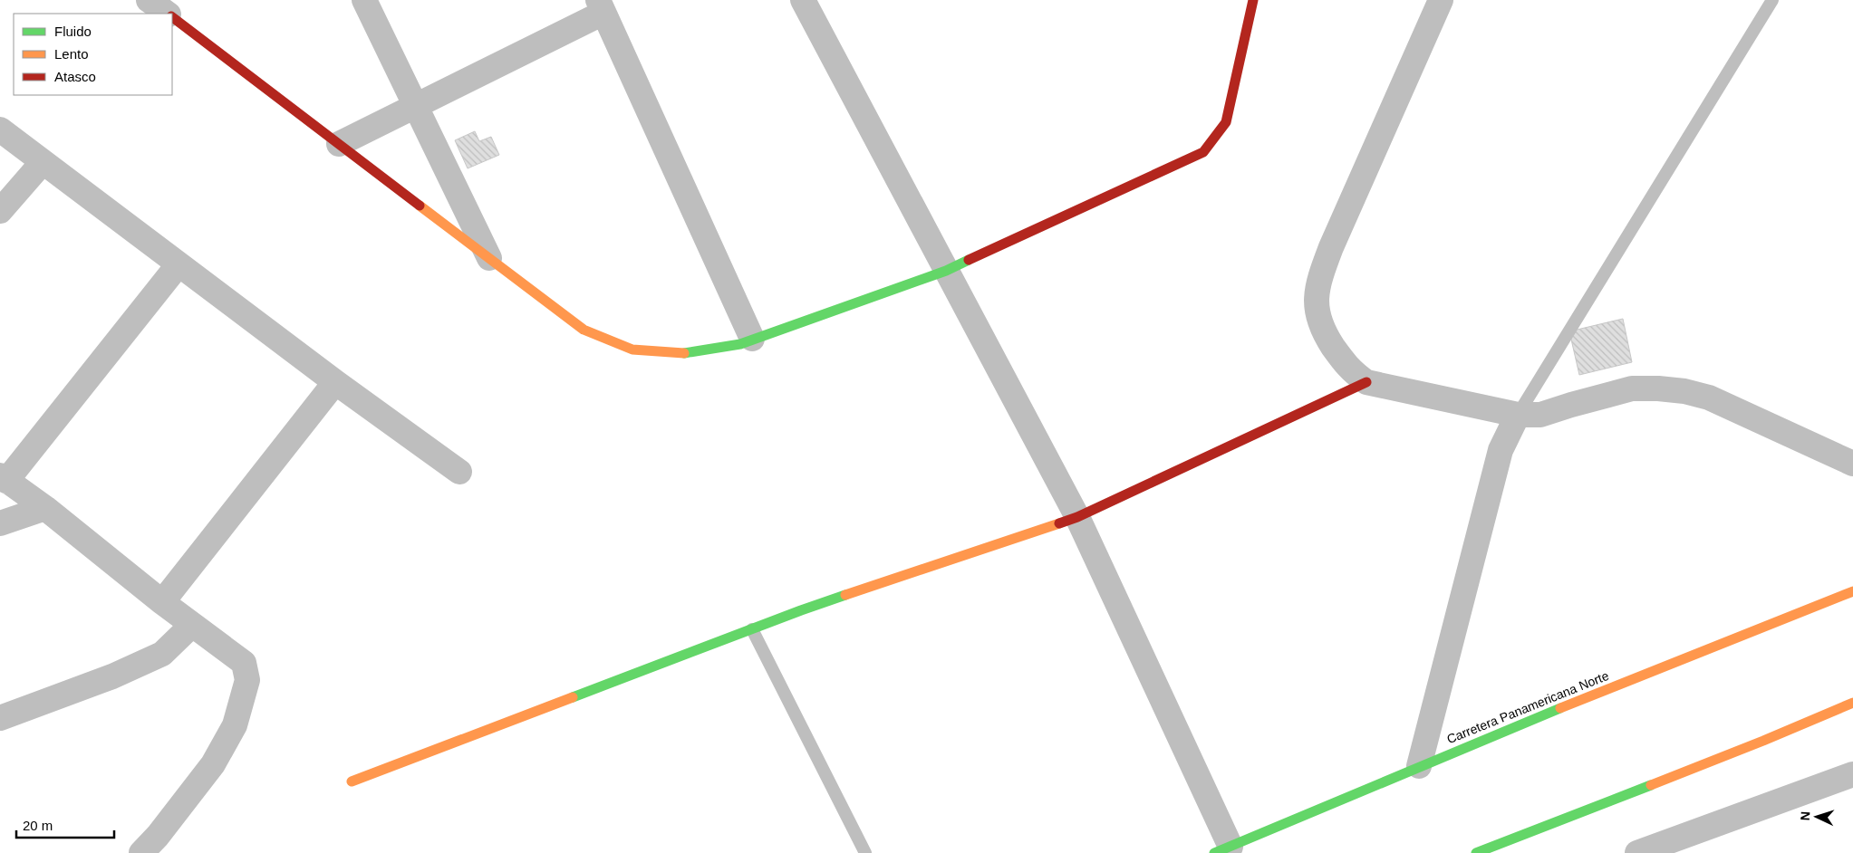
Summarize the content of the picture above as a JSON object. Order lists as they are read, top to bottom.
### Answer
{
  "streets": {
    "main road": ["Carretera Panamericana Norte"]
  },
  "legend": ["Fluido", "Lento", "Atasco"],
  "scale_bar": "20 m",
  "north": "left"
}
